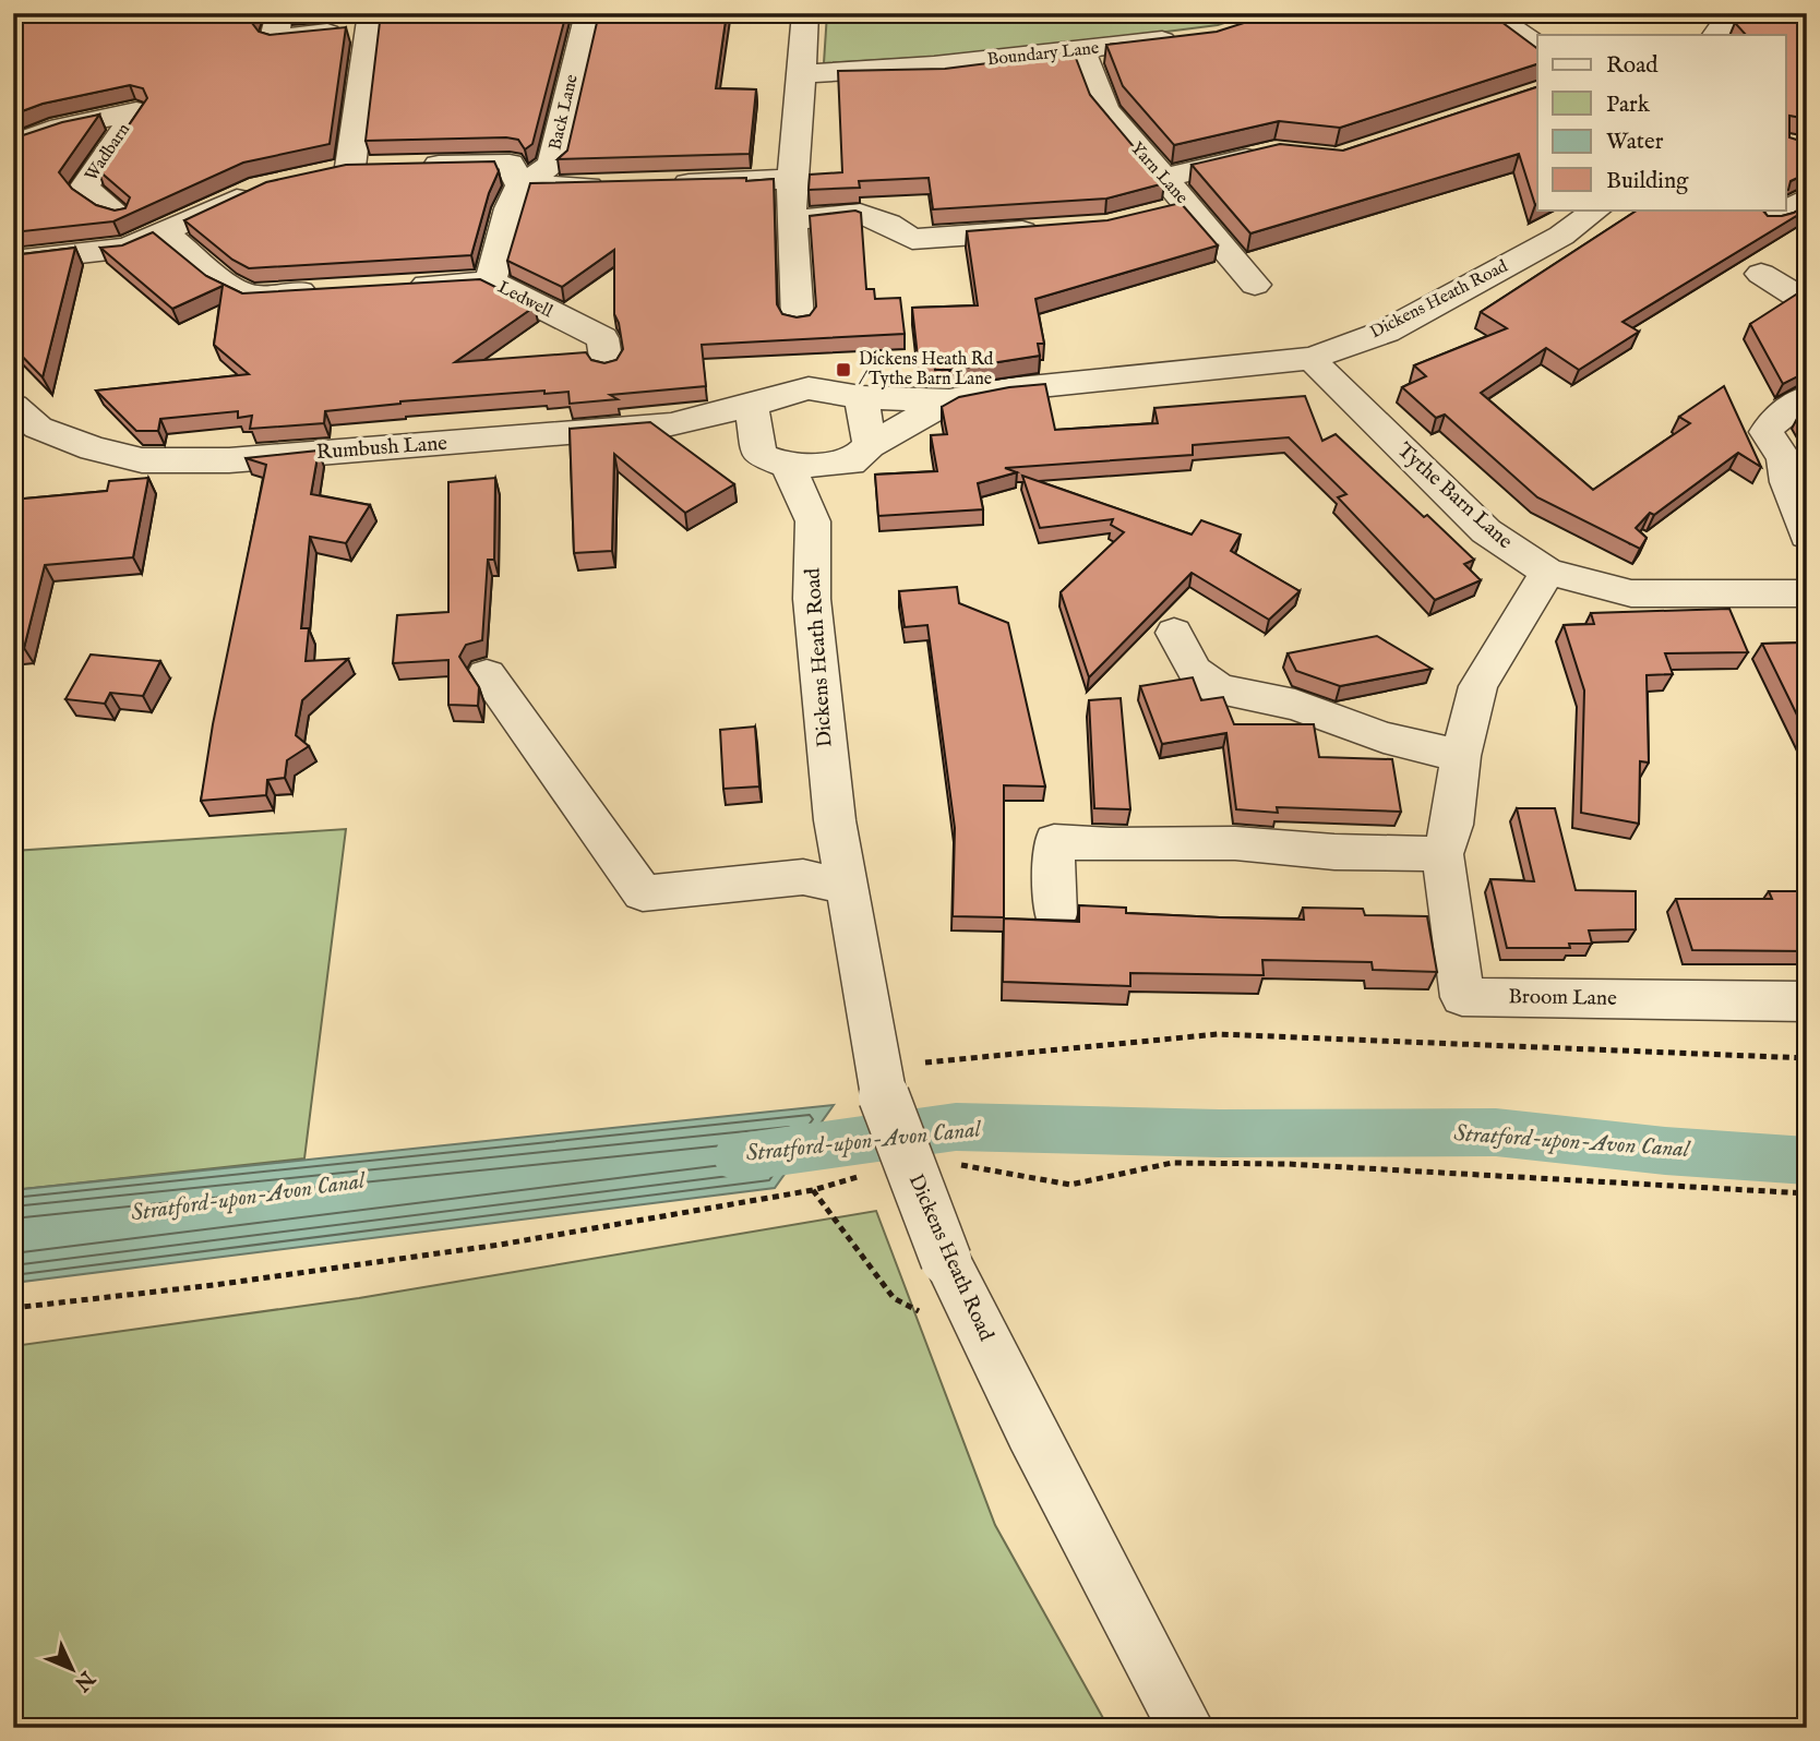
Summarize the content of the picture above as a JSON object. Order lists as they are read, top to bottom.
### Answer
{
  "streets": {
    "street": [
      "Boundary Lane",
      "Back Lane",
      "Wadbarn",
      "Yarn Lane",
      "Ledwell",
      "Dickens Heath Road",
      "Rumbush Lane",
      "Tythe Barn Lane",
      "Broom Lane"
    ]
  },
  "crossings": [
    ["Boundary Lane", "Yarn Lane"],
    ["Dickens Heath Road", "Rumbush Lane"],
    ["Dickens Heath Road", "Tythe Barn Lane"],
    ["Tythe Barn Lane", "Broom Lane"]
  ],
  "water": ["Stratford-upon-Avon Canal"],
  "places": {
    "transit": ["Dickens Heath Rd / Tythe Barn Lane"]
  },
  "legend": [
    "Road",
    "Park",
    "Water",
    "Building"
  ],
  "north": "bottom right"
}
